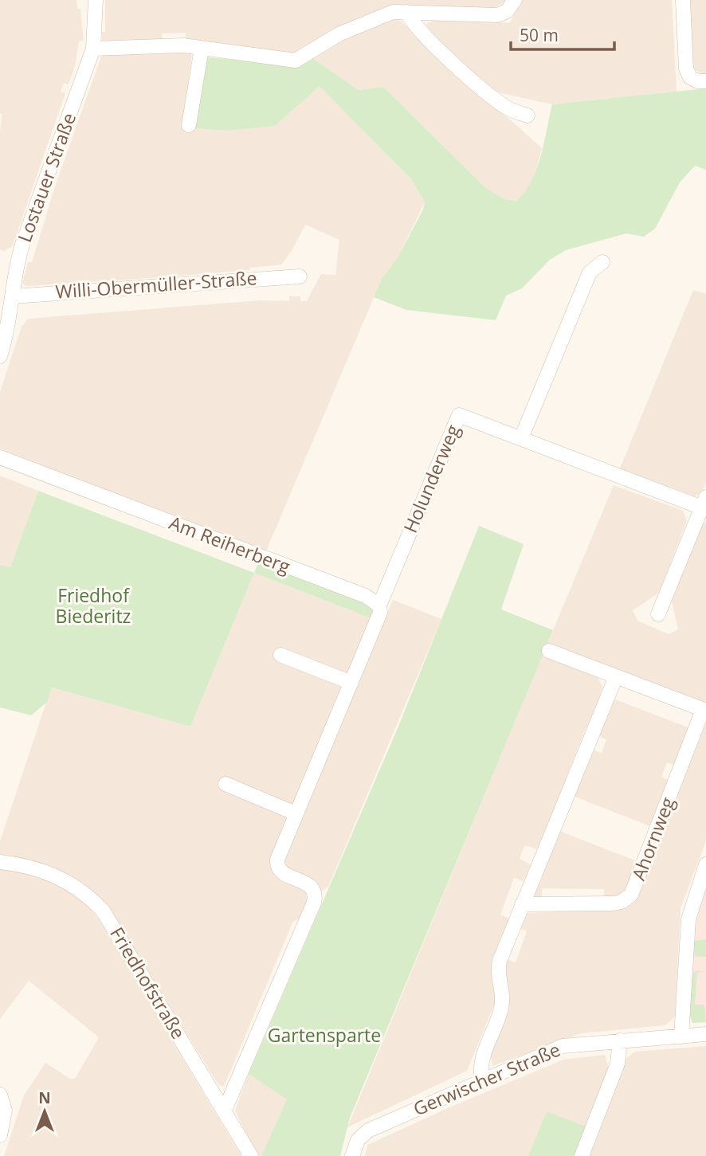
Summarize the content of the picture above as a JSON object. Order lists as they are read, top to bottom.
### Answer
{
  "streets": {
    "street": [
      "Lostauer Straße",
      "Willi-Obermüller-Straße",
      "Holunderweg",
      "Am Reiherberg",
      "Ahornweg",
      "Friedhofstraße",
      "Gerwischer Straße"
    ]
  },
  "crossings": [
    ["Lostauer Straße", "Willi-Obermüller-Straße"],
    ["Holunderweg", "Am Reiherberg"]
  ],
  "parks": ["Friedhof Biederitz", "Gartensparte"],
  "scale_bar": "50 m",
  "north": "top"
}
